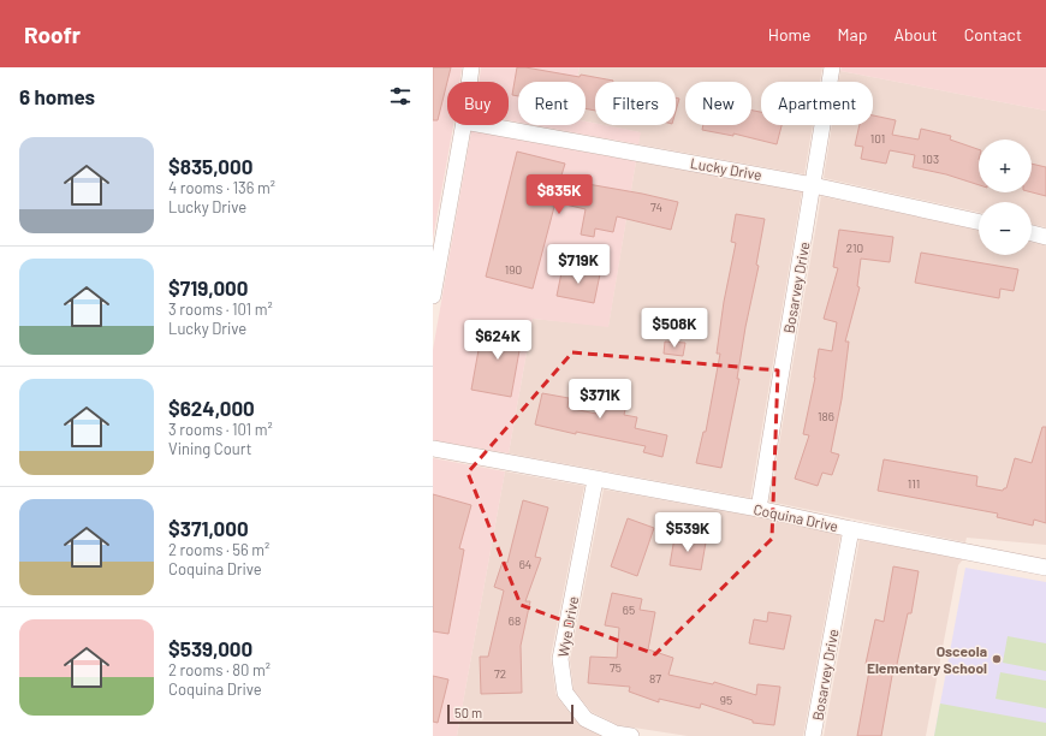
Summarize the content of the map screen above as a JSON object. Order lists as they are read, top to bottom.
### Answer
{
  "streets": {
    "street": [
      "Lucky Drive",
      "Bosarvey Drive",
      "Coquina Drive",
      "Wye Drive"
    ]
  },
  "crossings": [
    ["Lucky Drive", "Bosarvey Drive"],
    ["Bosarvey Drive", "Coquina Drive"],
    ["Coquina Drive", "Wye Drive"]
  ],
  "places": ["Osceola Elementary School"],
  "house_numbers": [
    "101",
    "103",
    "74",
    "210",
    "190",
    "186",
    "111",
    "64",
    "65",
    "68",
    "75",
    "72",
    "87",
    "95"
  ],
  "scale_bar": "50 m",
  "page": {
    "header": "Roofr",
    "nav": [
      "Home",
      "Map",
      "About",
      "Contact"
    ],
    "heading": "6 homes",
    "chip": [
      "Buy",
      "Rent",
      "Filters",
      "New",
      "Apartment"
    ],
    "list": [
      {
        "name": "$835,000",
        "note": "4 rooms · 136 m² · Lucky Drive"
      },
      {
        "name": "$719,000",
        "note": "3 rooms · 101 m² · Lucky Drive"
      },
      {
        "name": "$624,000",
        "note": "3 rooms · 101 m² · Vining Court"
      },
      {
        "name": "$371,000",
        "note": "2 rooms · 56 m² · Coquina Drive"
      },
      {
        "name": "$539,000",
        "note": "2 rooms · 80 m² · Coquina Drive"
      }
    ],
    "map_buttons": ["+", "−"],
    "price": [
      "$835K",
      "$719K",
      "$508K",
      "$624K",
      "$371K",
      "$539K"
    ],
    "scale": "50 m"
  }
}
